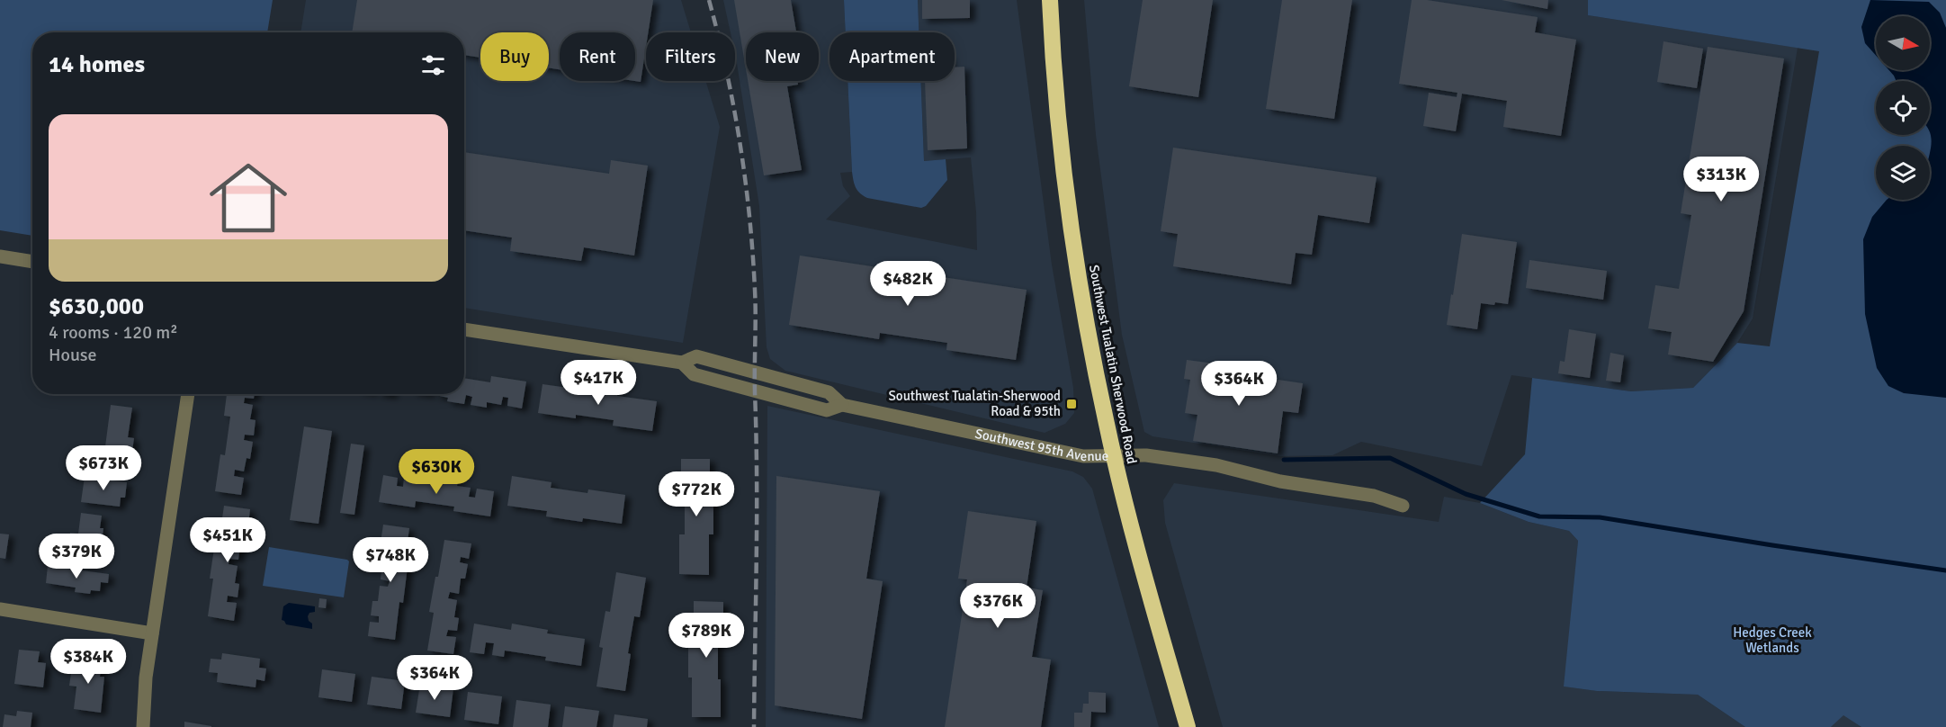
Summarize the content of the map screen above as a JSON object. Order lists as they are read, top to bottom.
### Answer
{
  "streets": {
    "highway": ["Southwest Tualatin Sherwood Road"],
    "street": ["Southwest 95th Avenue"]
  },
  "crossings": [
    ["Southwest Tualatin Sherwood Road", "Southwest 95th Avenue"]
  ],
  "parks": ["Hedges Creek Wetlands"],
  "places": {
    "transit": ["Southwest Tualatin-Sherwood Road & 95th"]
  },
  "north": "right",
  "page": {
    "chip": [
      "Buy",
      "Rent",
      "Filters",
      "New",
      "Apartment"
    ],
    "heading": "14 homes",
    "list": [
      {
        "name": "$630,000",
        "note": "4 rooms · 120 m² · House"
      }
    ],
    "price": [
      "$313K",
      "$482K",
      "$417K",
      "$364K",
      "$673K",
      "$630K",
      "$772K",
      "$451K",
      "$379K",
      "$748K",
      "$376K",
      "$789K",
      "$384K",
      "$364K"
    ]
  }
}
